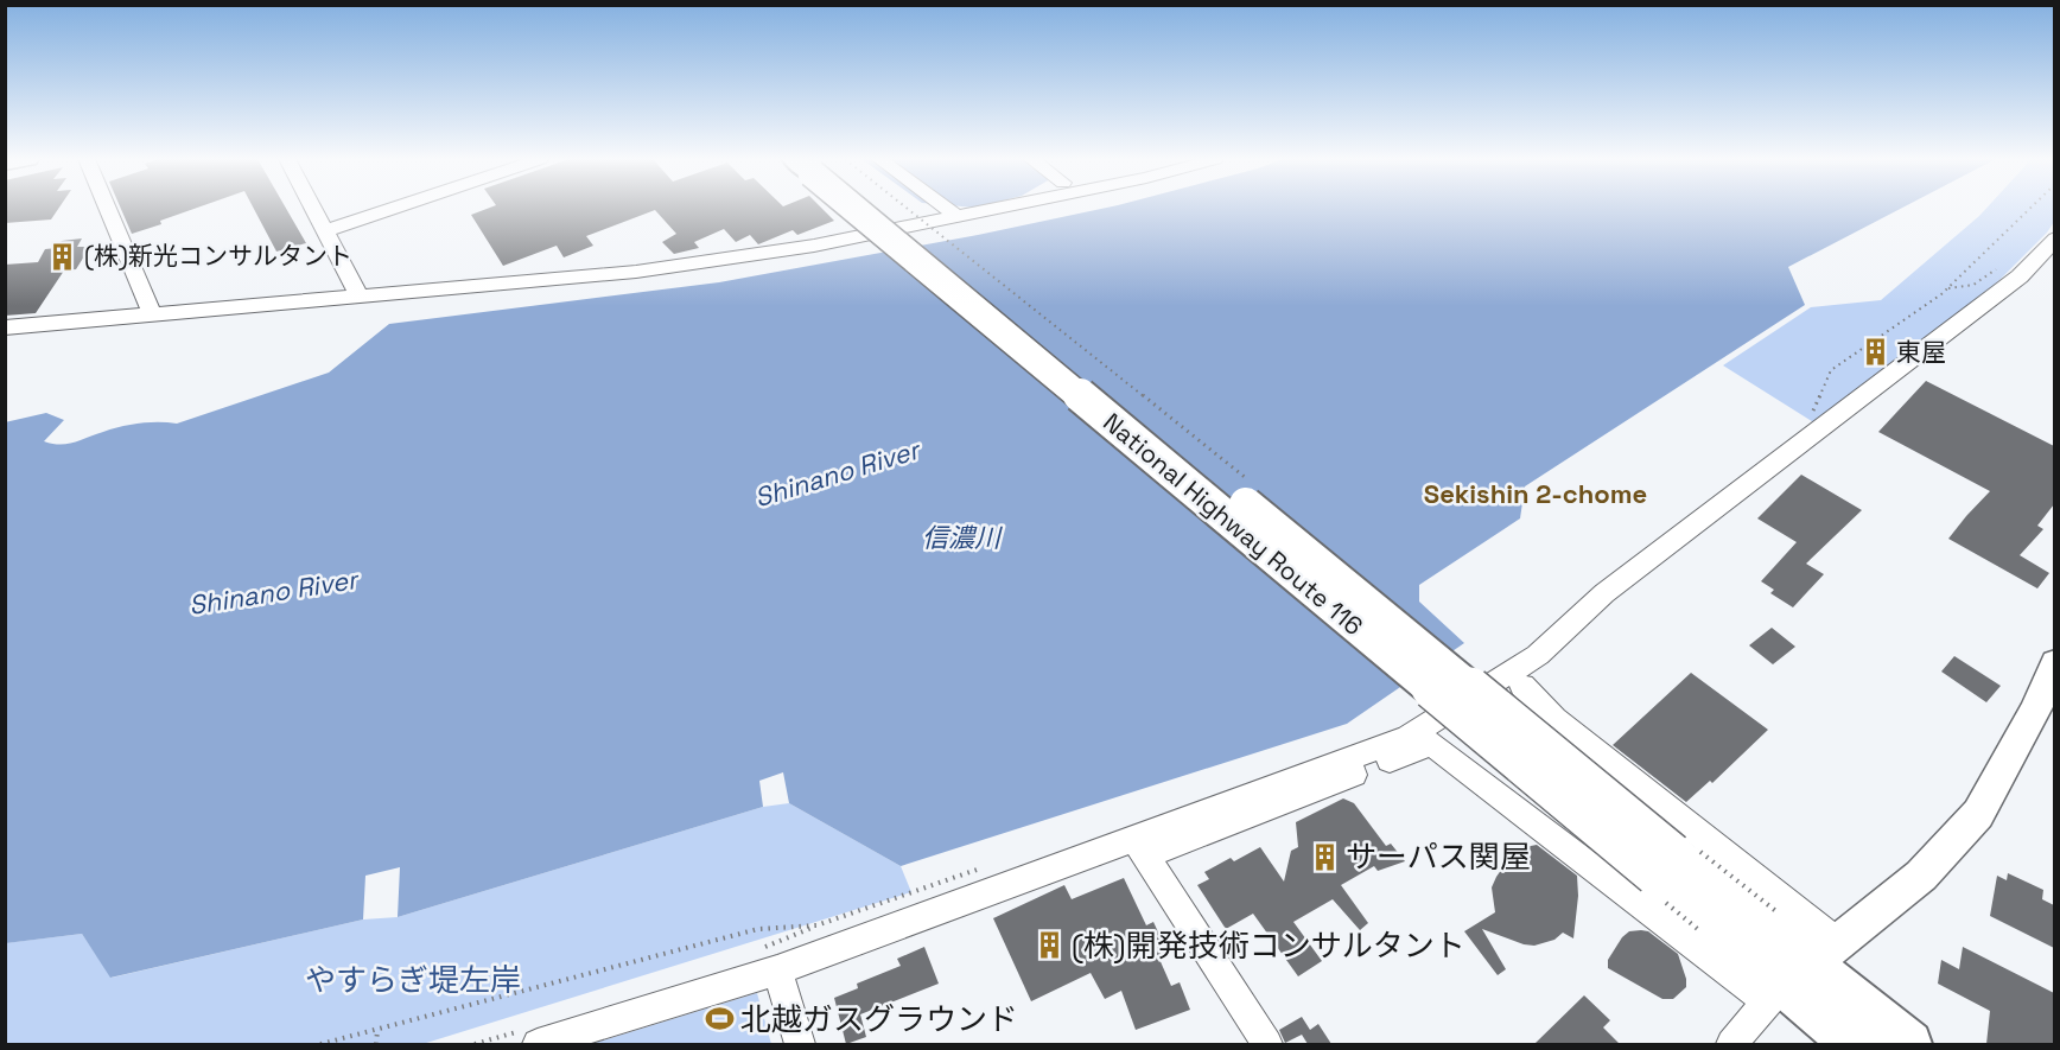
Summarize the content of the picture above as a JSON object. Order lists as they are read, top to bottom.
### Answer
{
  "streets": {
    "highway": ["National Highway Route 116"]
  },
  "districts": ["Sekishin 2-chome"],
  "water": ["Shinano River", "信濃川"],
  "parks": ["やすらぎ堤左岸"],
  "places": {
    "building": [
      "(株)新光コンサルタント",
      "東屋",
      "サーパス関屋",
      "(株)開発技術コンサルタント"
    ],
    "sports": ["北越ガスグラウンド"]
  }
}
